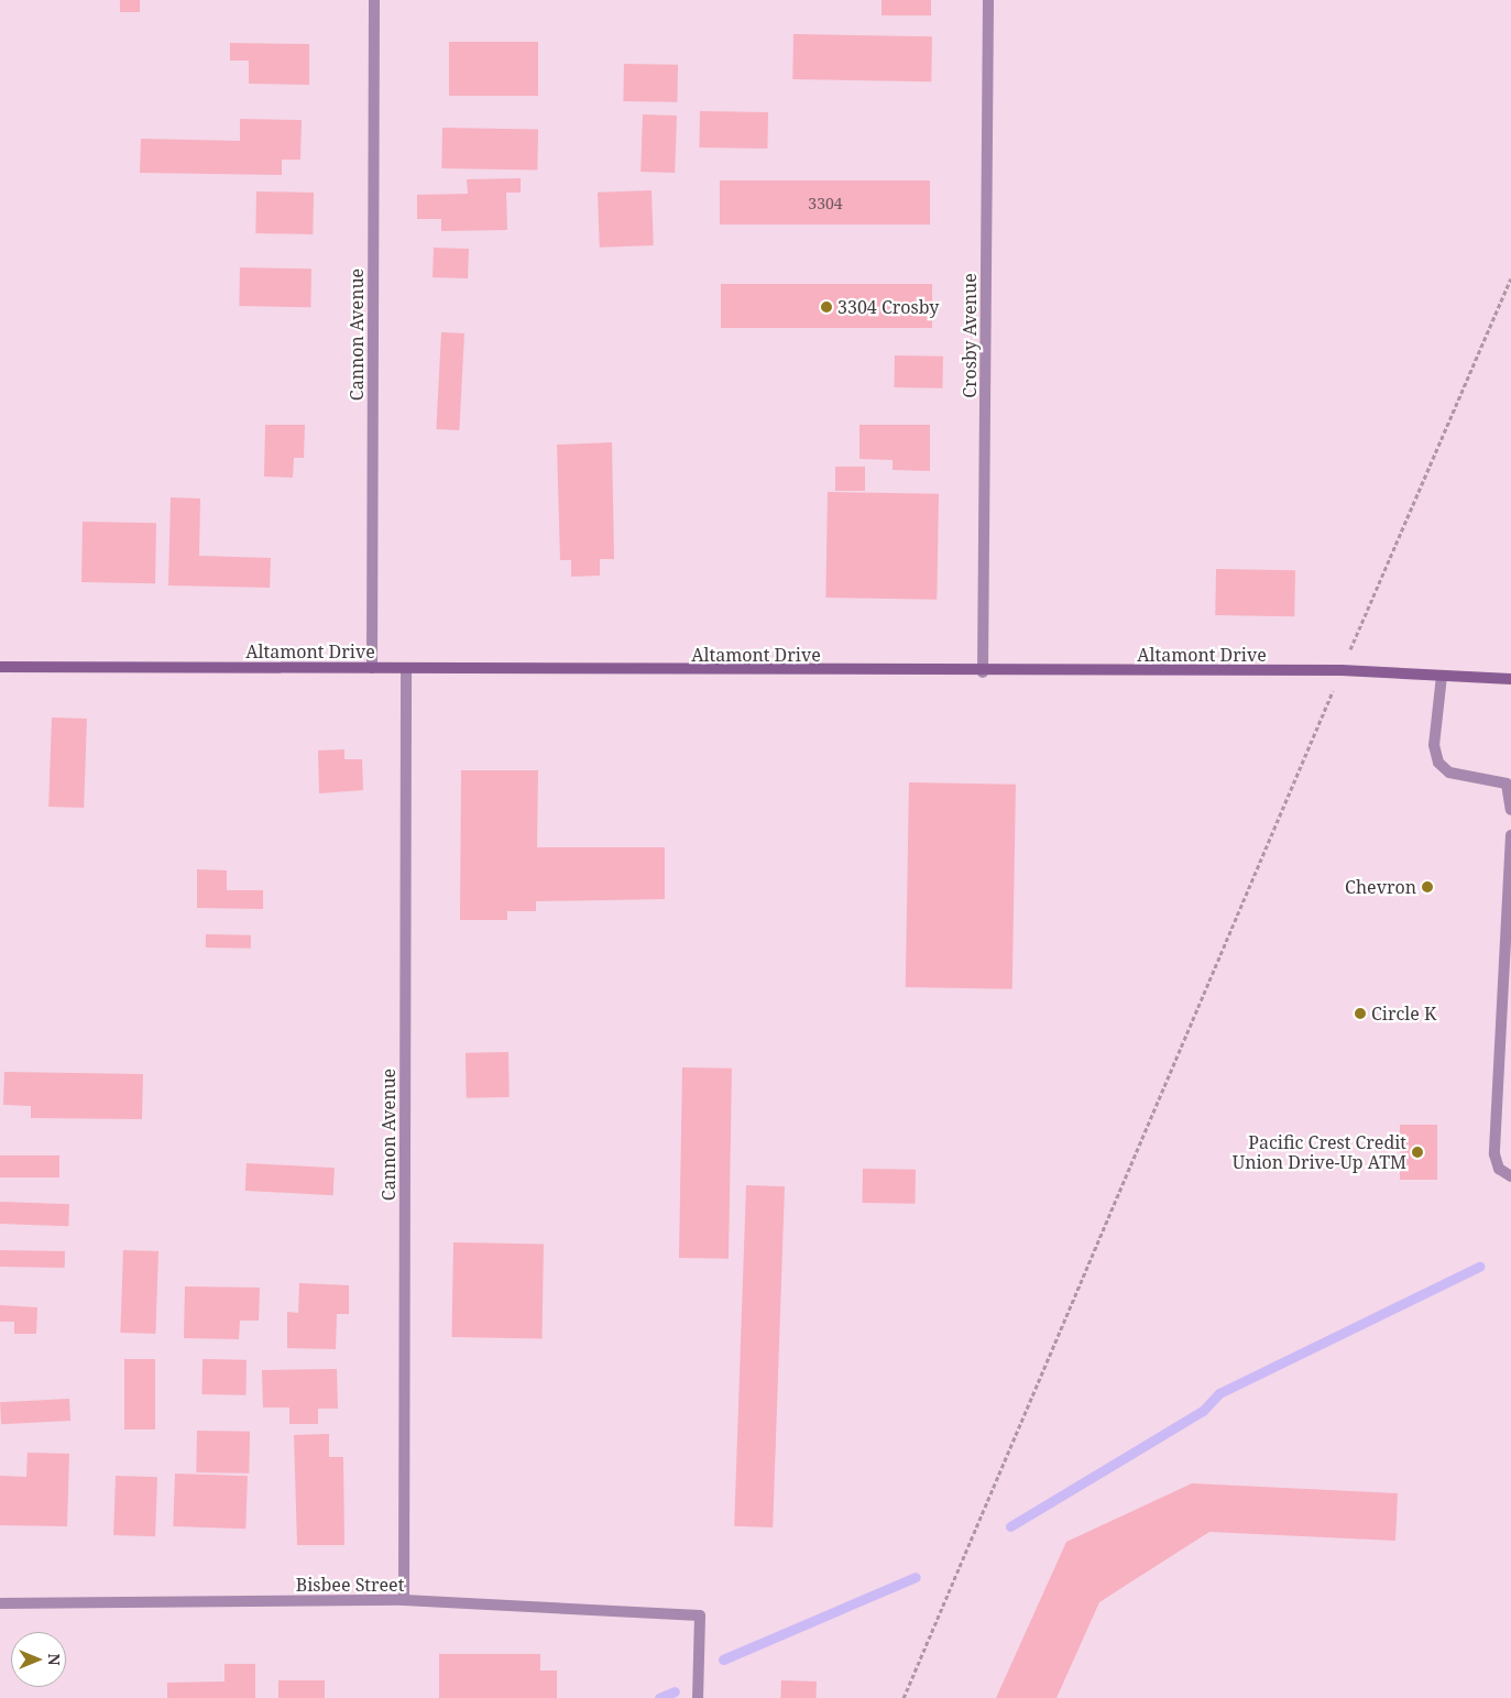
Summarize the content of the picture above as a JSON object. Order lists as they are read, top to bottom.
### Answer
{
  "streets": {
    "main road": ["Altamont Drive"],
    "street": ["Cannon Avenue", "Crosby Avenue", "Bisbee Street"]
  },
  "crossings": [
    ["Cannon Avenue", "Altamont Drive"],
    ["Cannon Avenue", "Bisbee Street"],
    ["Crosby Avenue", "Altamont Drive"]
  ],
  "places": [
    "3304 Crosby",
    "Chevron",
    "Circle K",
    "Pacific Crest Credit Union Drive-Up ATM"
  ],
  "house_numbers": ["3304"],
  "north": "right"
}
